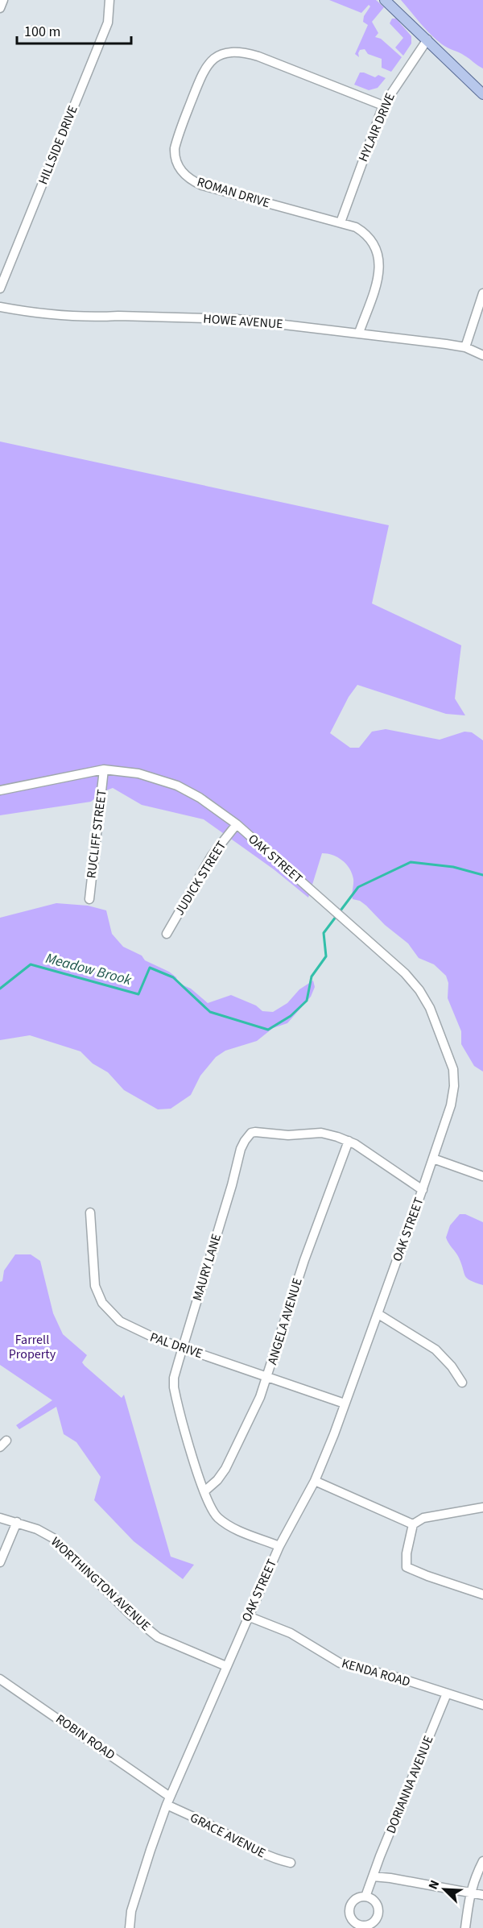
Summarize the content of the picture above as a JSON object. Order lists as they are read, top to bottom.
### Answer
{
  "streets": {
    "street": [
      "HYLAIR DRIVE",
      "HILLSIDE DRIVE",
      "ROMAN DRIVE",
      "HOWE AVENUE",
      "RUCLIFF STREET",
      "OAK STREET",
      "JUDICK STREET",
      "MAURY LANE",
      "ANGELA AVENUE",
      "PAL DRIVE",
      "WORTHINGTON AVENUE",
      "KENDA ROAD",
      "ROBIN ROAD",
      "DORIANNA AVENUE",
      "GRACE AVENUE"
    ]
  },
  "crossings": [
    ["HYLAIR DRIVE", "ROMAN DRIVE"],
    ["ROMAN DRIVE", "HOWE AVENUE"],
    ["RUCLIFF STREET", "OAK STREET"],
    ["OAK STREET", "JUDICK STREET"],
    ["OAK STREET", "MAURY LANE"],
    ["OAK STREET", "PAL DRIVE"],
    ["OAK STREET", "WORTHINGTON AVENUE"],
    ["OAK STREET", "KENDA ROAD"],
    ["OAK STREET", "ROBIN ROAD"],
    ["OAK STREET", "GRACE AVENUE"],
    ["MAURY LANE", "ANGELA AVENUE"],
    ["MAURY LANE", "PAL DRIVE"],
    ["ANGELA AVENUE", "PAL DRIVE"],
    ["KENDA ROAD", "DORIANNA AVENUE"]
  ],
  "water": ["Meadow Brook"],
  "parks": ["Farrell Property"],
  "scale_bar": "100 m",
  "north": "top left"
}
